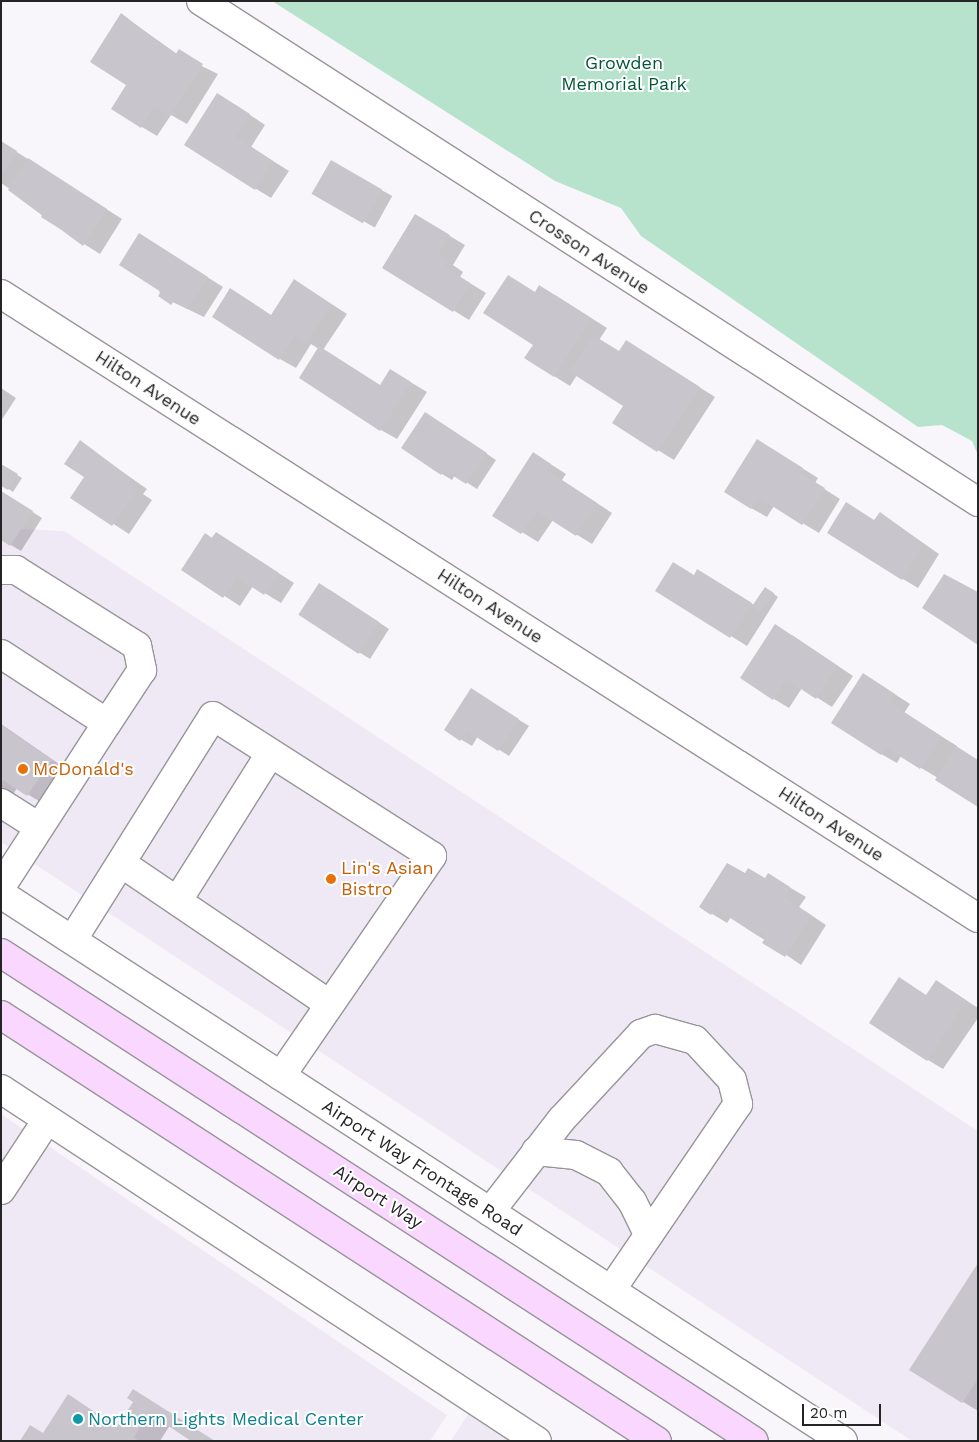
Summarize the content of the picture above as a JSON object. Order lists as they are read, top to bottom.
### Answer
{
  "streets": {
    "main road": ["Airport Way"],
    "street": ["Crosson Avenue", "Hilton Avenue", "Airport Way Frontage Road"]
  },
  "parks": ["Growden Memorial Park"],
  "places": ["McDonald's", "Lin's Asian Bistro", "Northern Lights Medical Center"],
  "scale_bar": "20 m"
}
